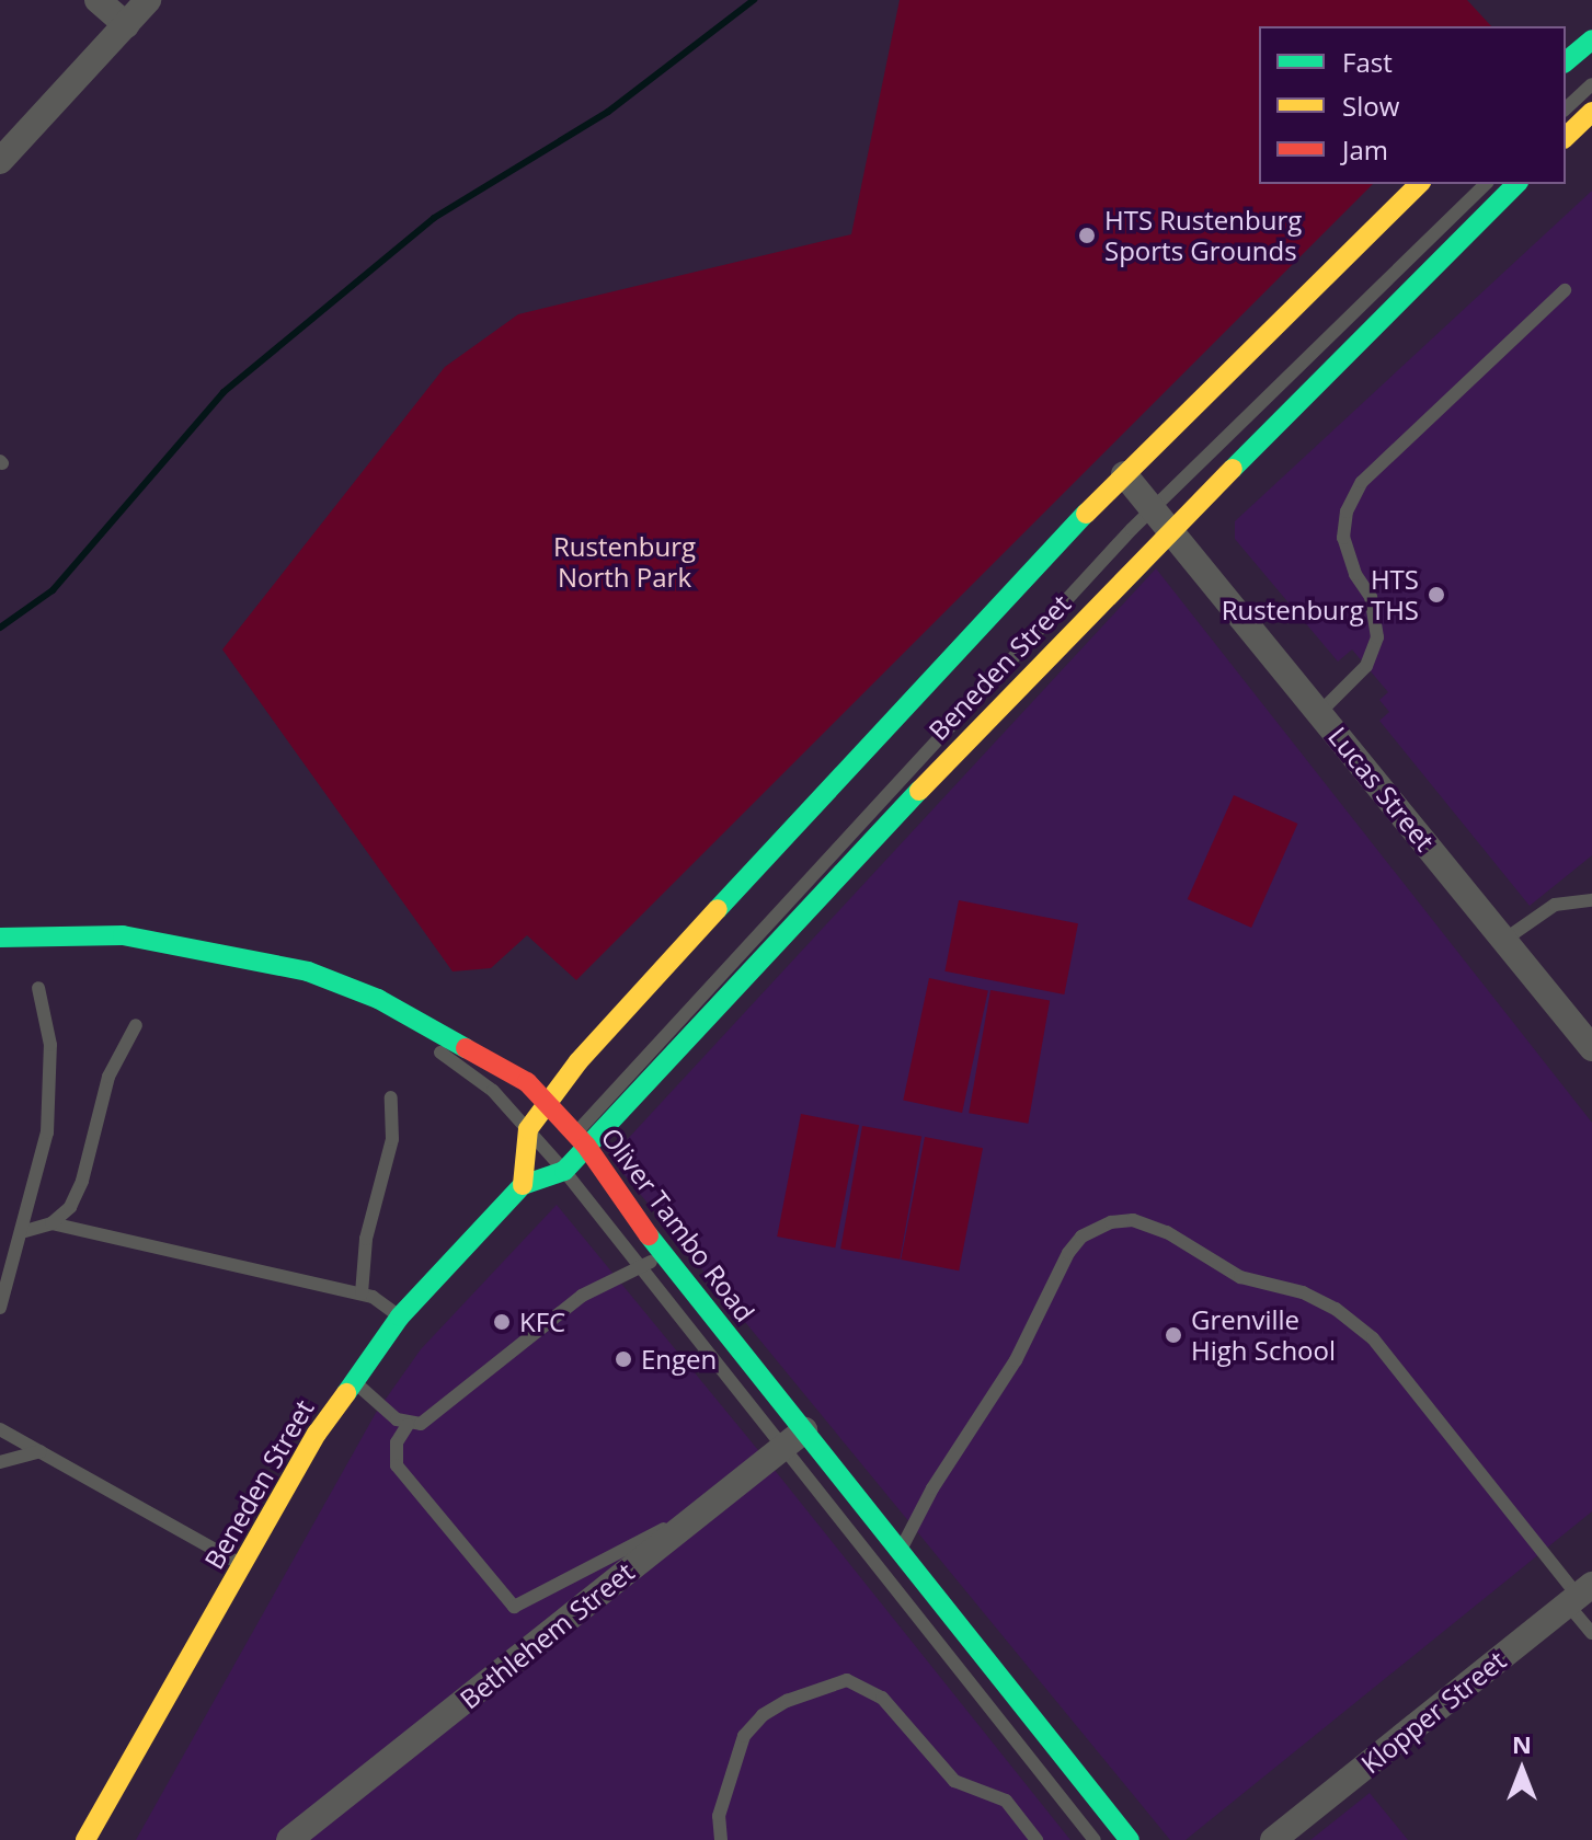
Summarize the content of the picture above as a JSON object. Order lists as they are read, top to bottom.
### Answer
{
  "streets": {
    "main road": ["Beneden Street", "Oliver Tambo Road"],
    "street": ["Lucas Street", "Bethlehem Street", "Klopper Street"]
  },
  "crossings": [
    ["Beneden Street", "Lucas Street"],
    ["Beneden Street", "Oliver Tambo Road"],
    ["Oliver Tambo Road", "Bethlehem Street"]
  ],
  "parks": ["Rustenburg North Park"],
  "places": [
    "HTS Rustenburg Sports Grounds",
    "HTS Rustenburg THS",
    "KFC",
    "Grenville High School",
    "Engen"
  ],
  "legend": ["Fast", "Slow", "Jam"],
  "north": "top"
}
